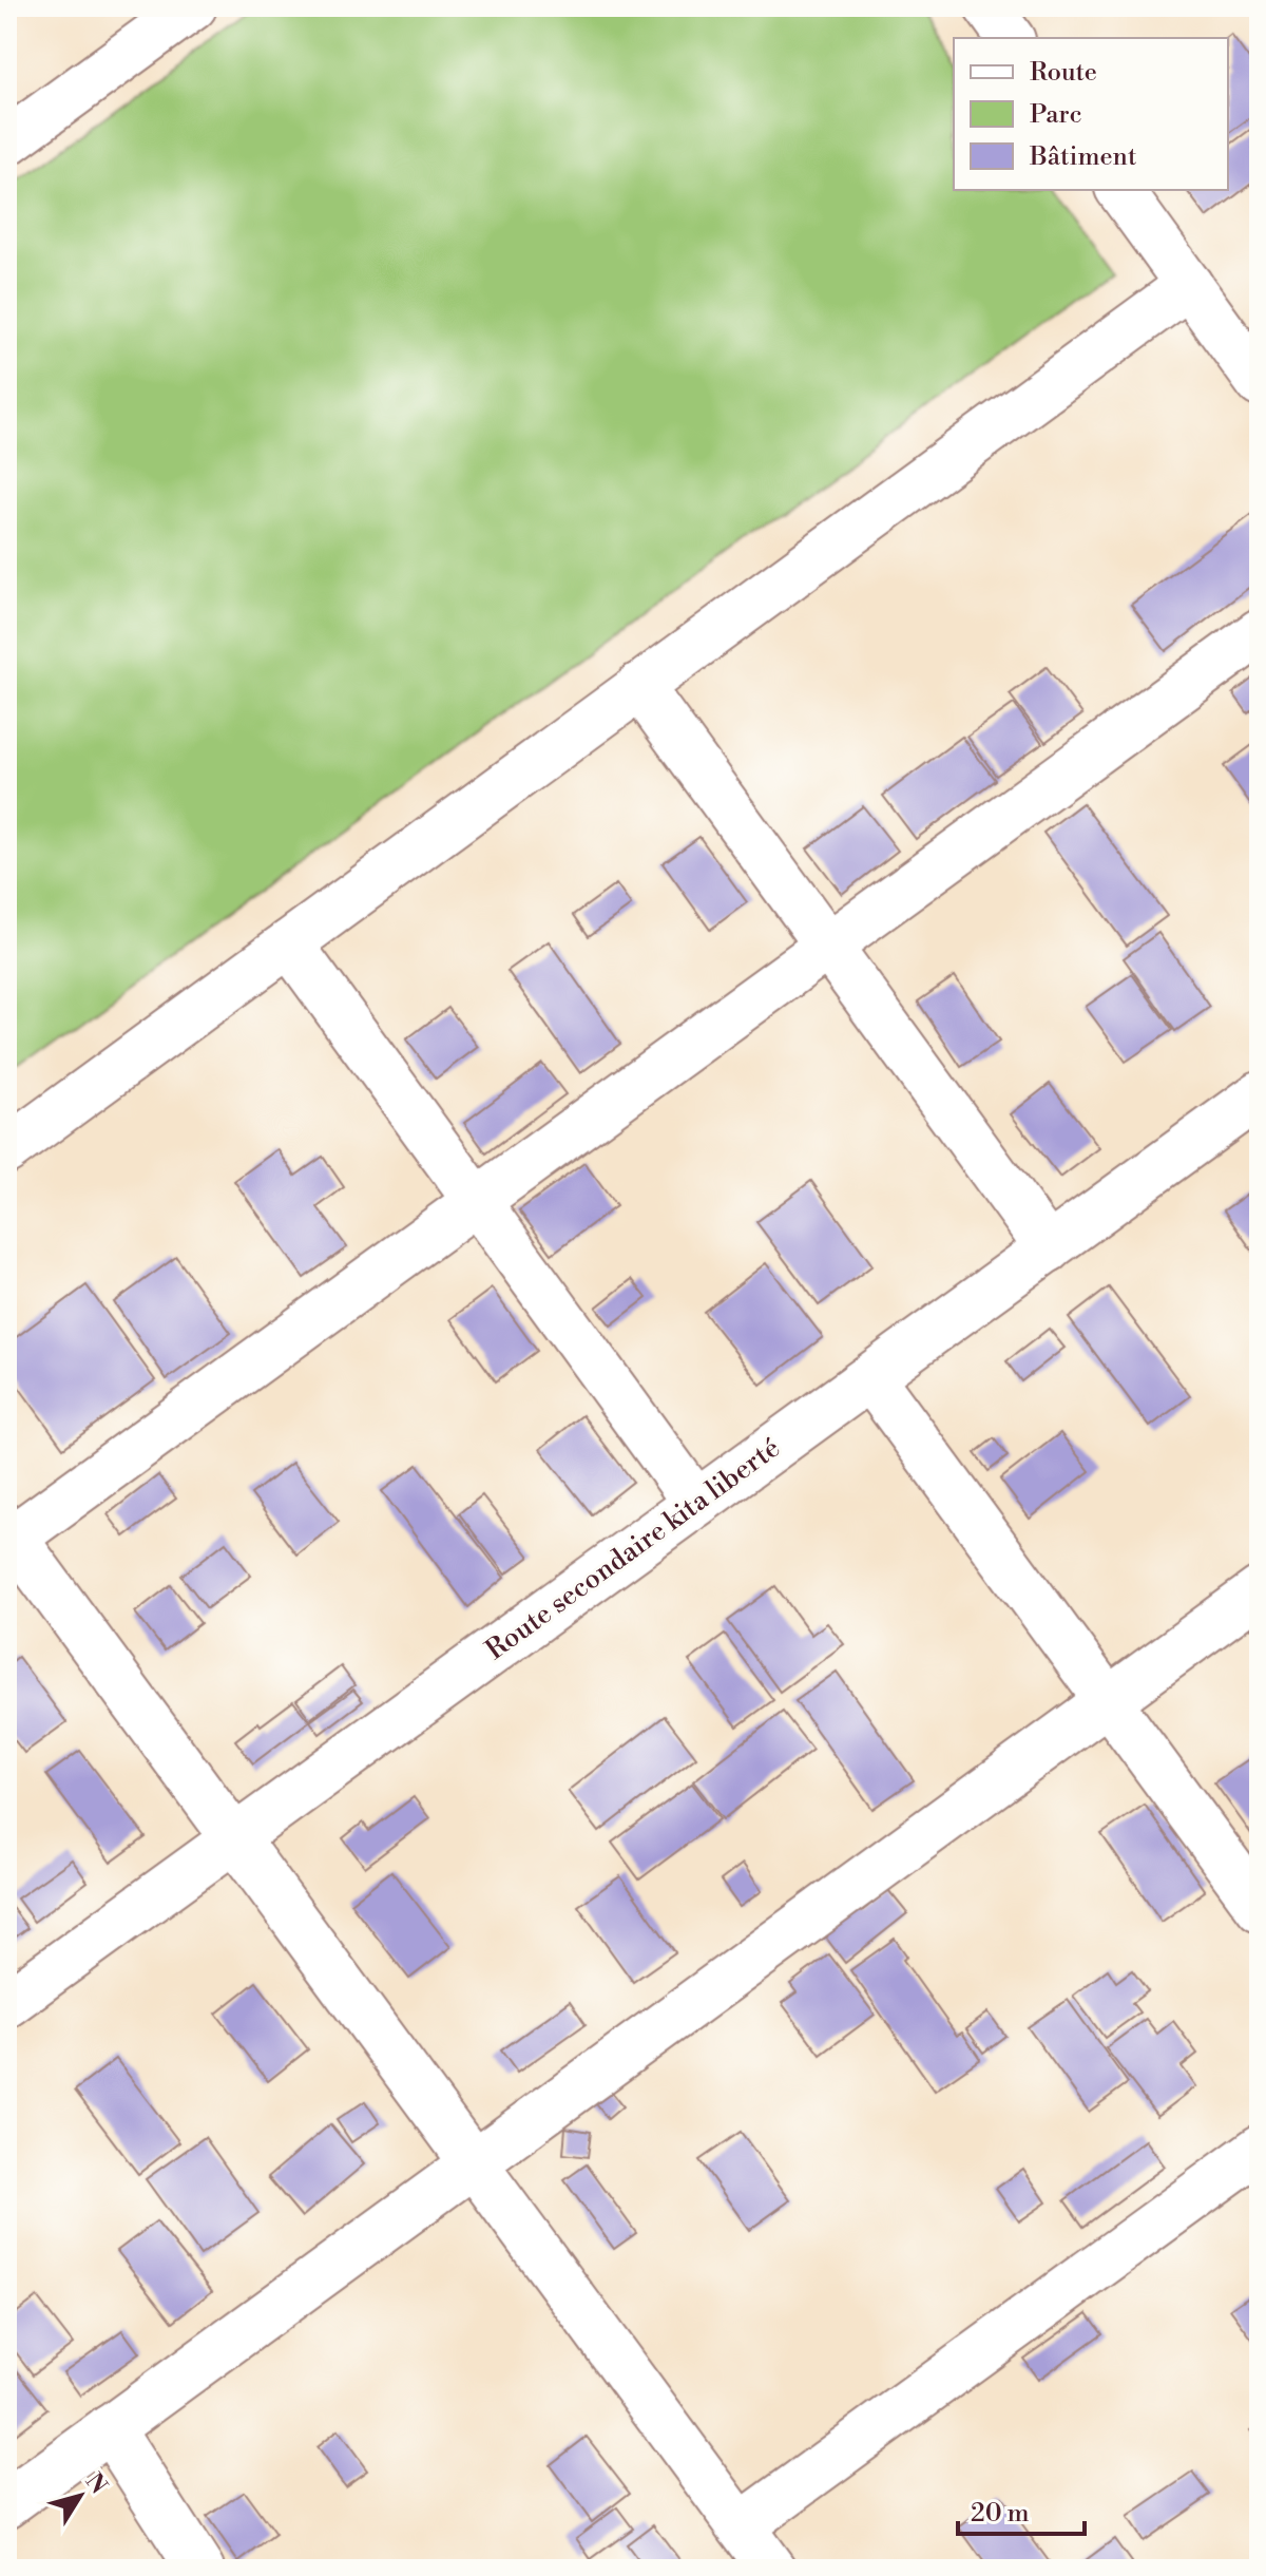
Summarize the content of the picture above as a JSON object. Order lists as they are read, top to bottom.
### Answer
{
  "streets": {
    "street": ["Route secondaire kita liberté"]
  },
  "legend": ["Route", "Parc", "Bâtiment"],
  "scale_bar": "20 m",
  "north": "top right"
}
